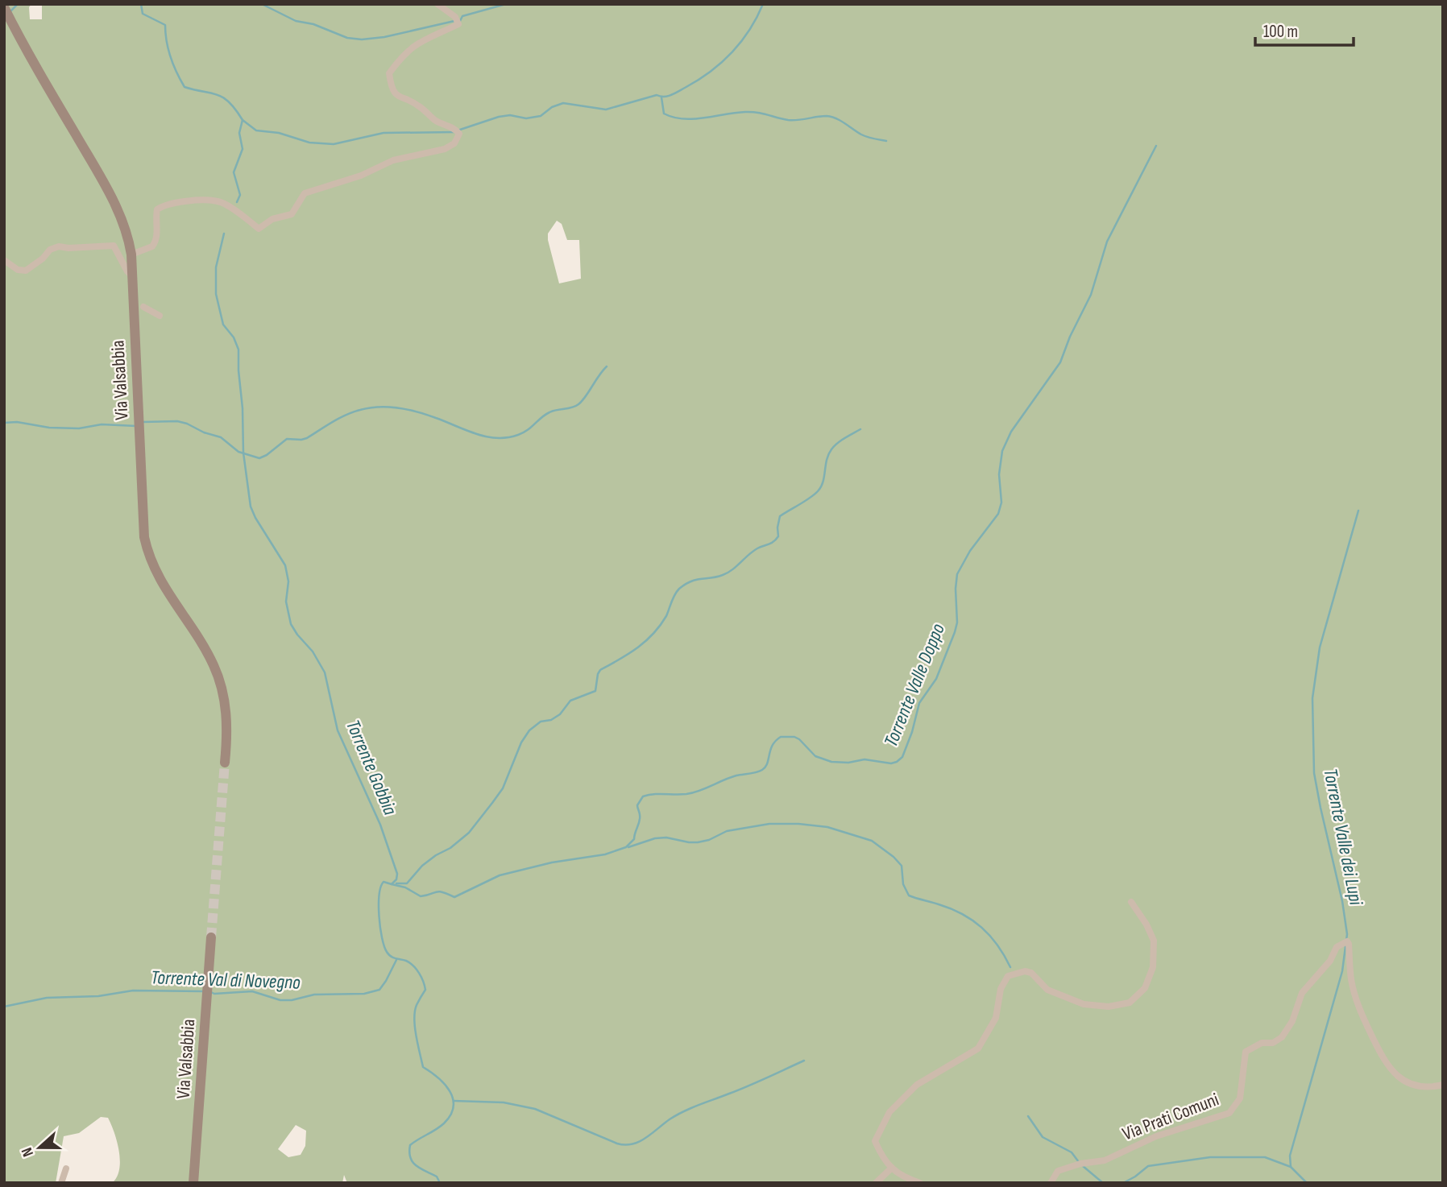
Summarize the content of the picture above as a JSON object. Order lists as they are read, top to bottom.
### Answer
{
  "streets": {
    "main road": ["Via Valsabbia"],
    "street": ["Via Prati Comuni"]
  },
  "water": [
    "Torrente Valle Doppo",
    "Torrente Gobbia",
    "Torrente Valle dei Lupi",
    "Torrente Val di Novegno"
  ],
  "scale_bar": "100 m",
  "north": "left"
}
